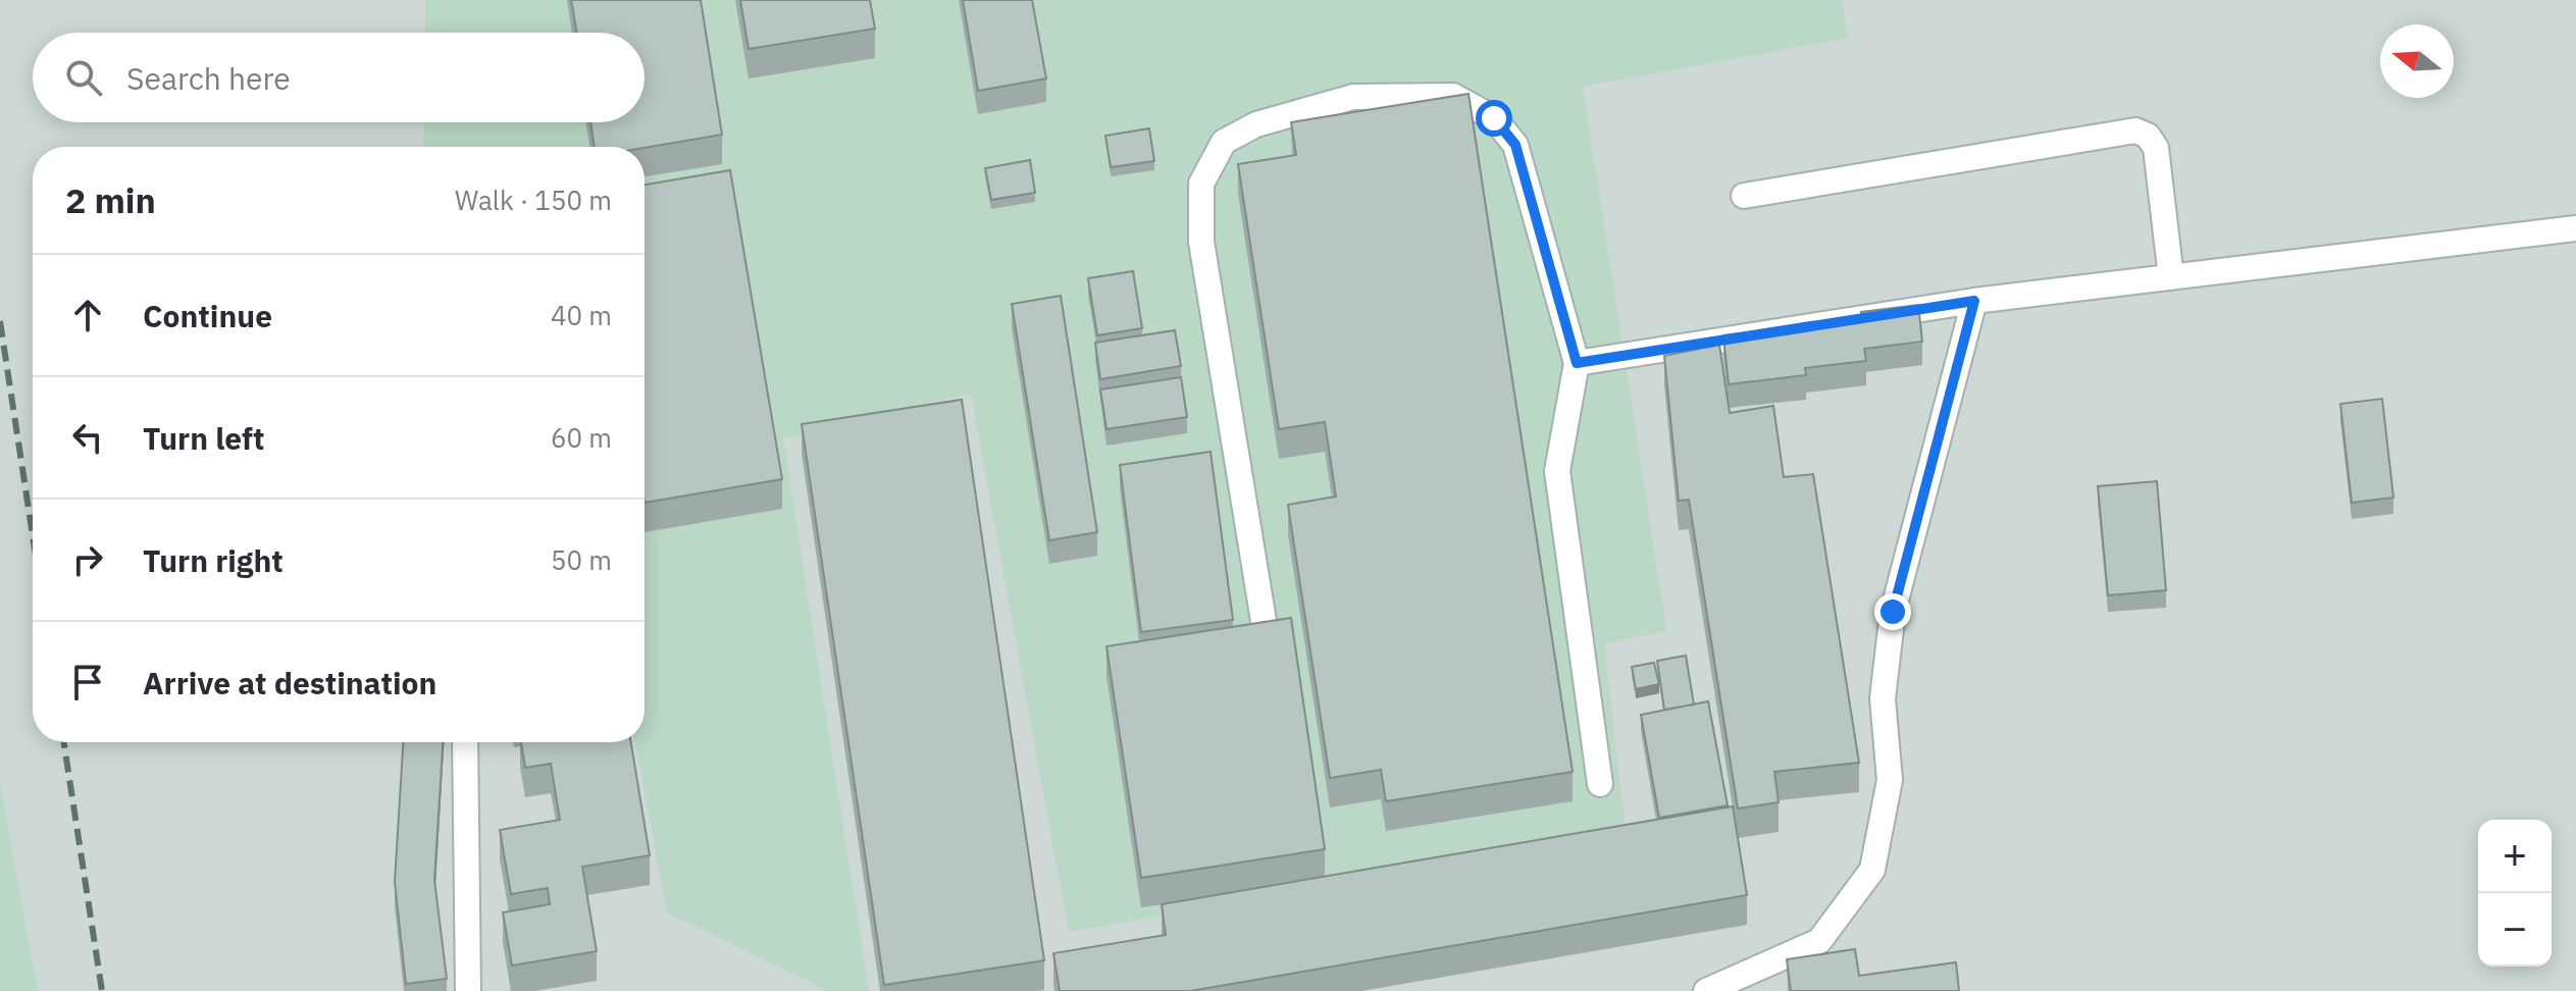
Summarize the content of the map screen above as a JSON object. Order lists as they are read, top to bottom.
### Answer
{
  "north": "left",
  "page": {
    "search": "Search here",
    "heading": ["2 min", "Walk · 150 m"],
    "list": [
      ["Continue", "40 m"],
      ["Turn left", "60 m"],
      ["Turn right", "50 m"],
      "Arrive at destination"
    ],
    "map_buttons": ["+", "−"]
  }
}
